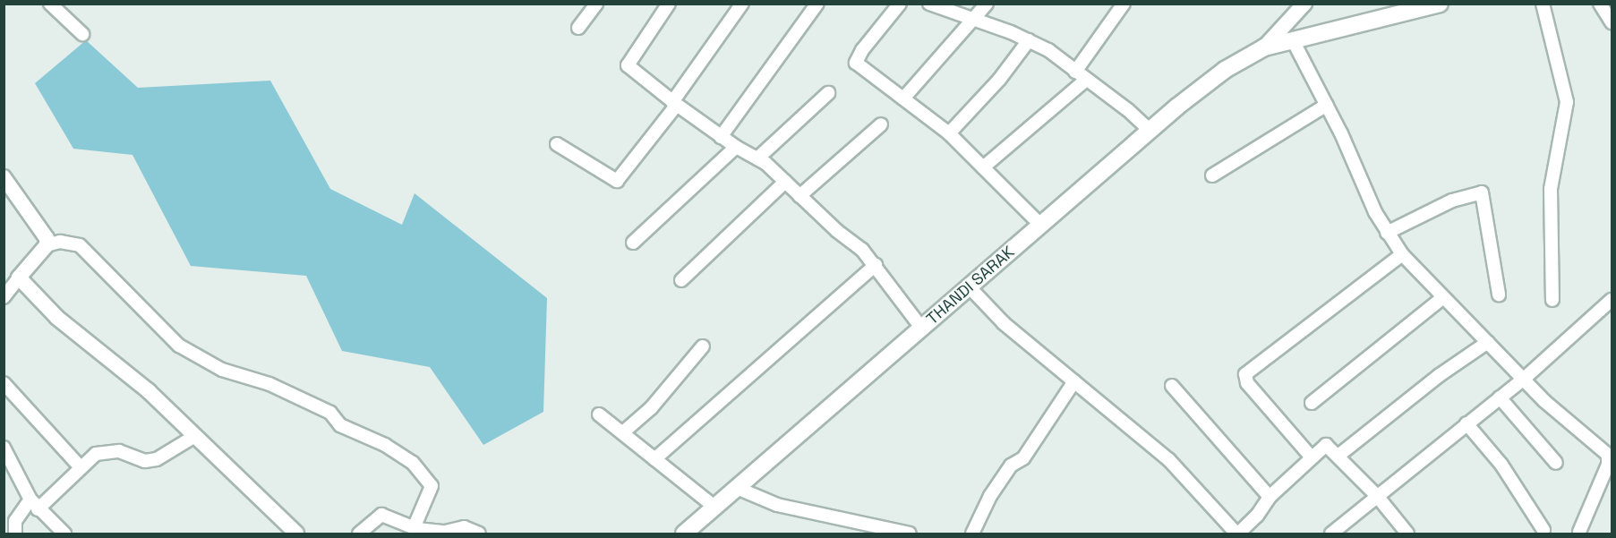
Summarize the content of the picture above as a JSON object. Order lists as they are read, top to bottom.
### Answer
{
  "streets": {
    "main road": ["THANDI SARAK"]
  }
}
